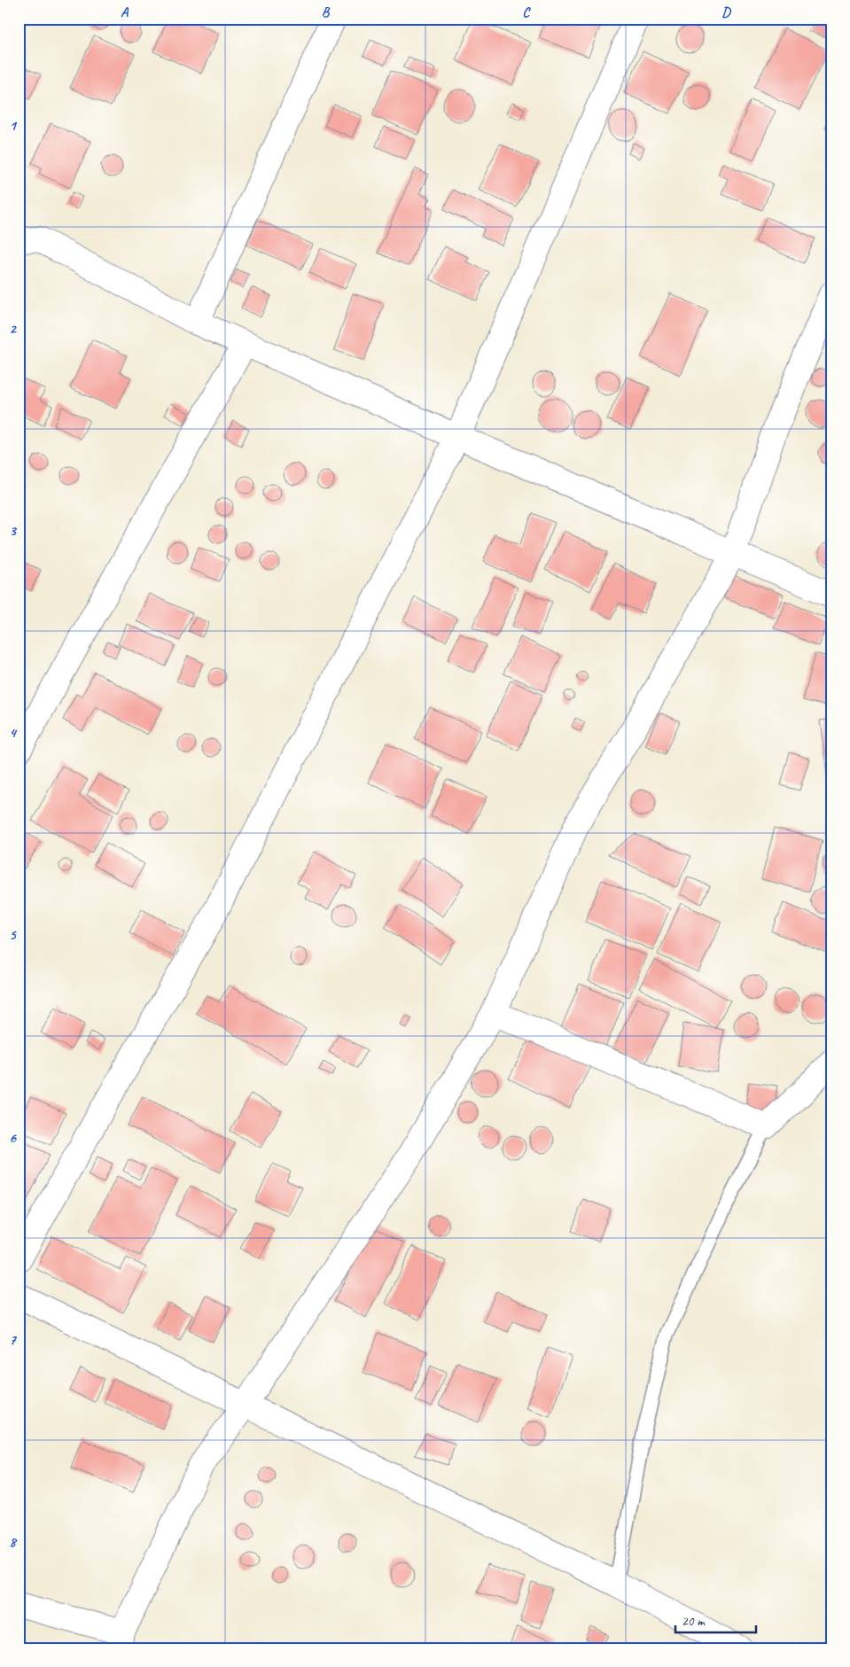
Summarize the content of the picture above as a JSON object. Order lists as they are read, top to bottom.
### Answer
{
  "scale_bar": "20 m",
  "grid": {
    "columns": [
      "A",
      "B",
      "C",
      "D"
    ],
    "rows": [
      "1",
      "2",
      "3",
      "4",
      "5",
      "6",
      "7",
      "8"
    ]
  }
}
